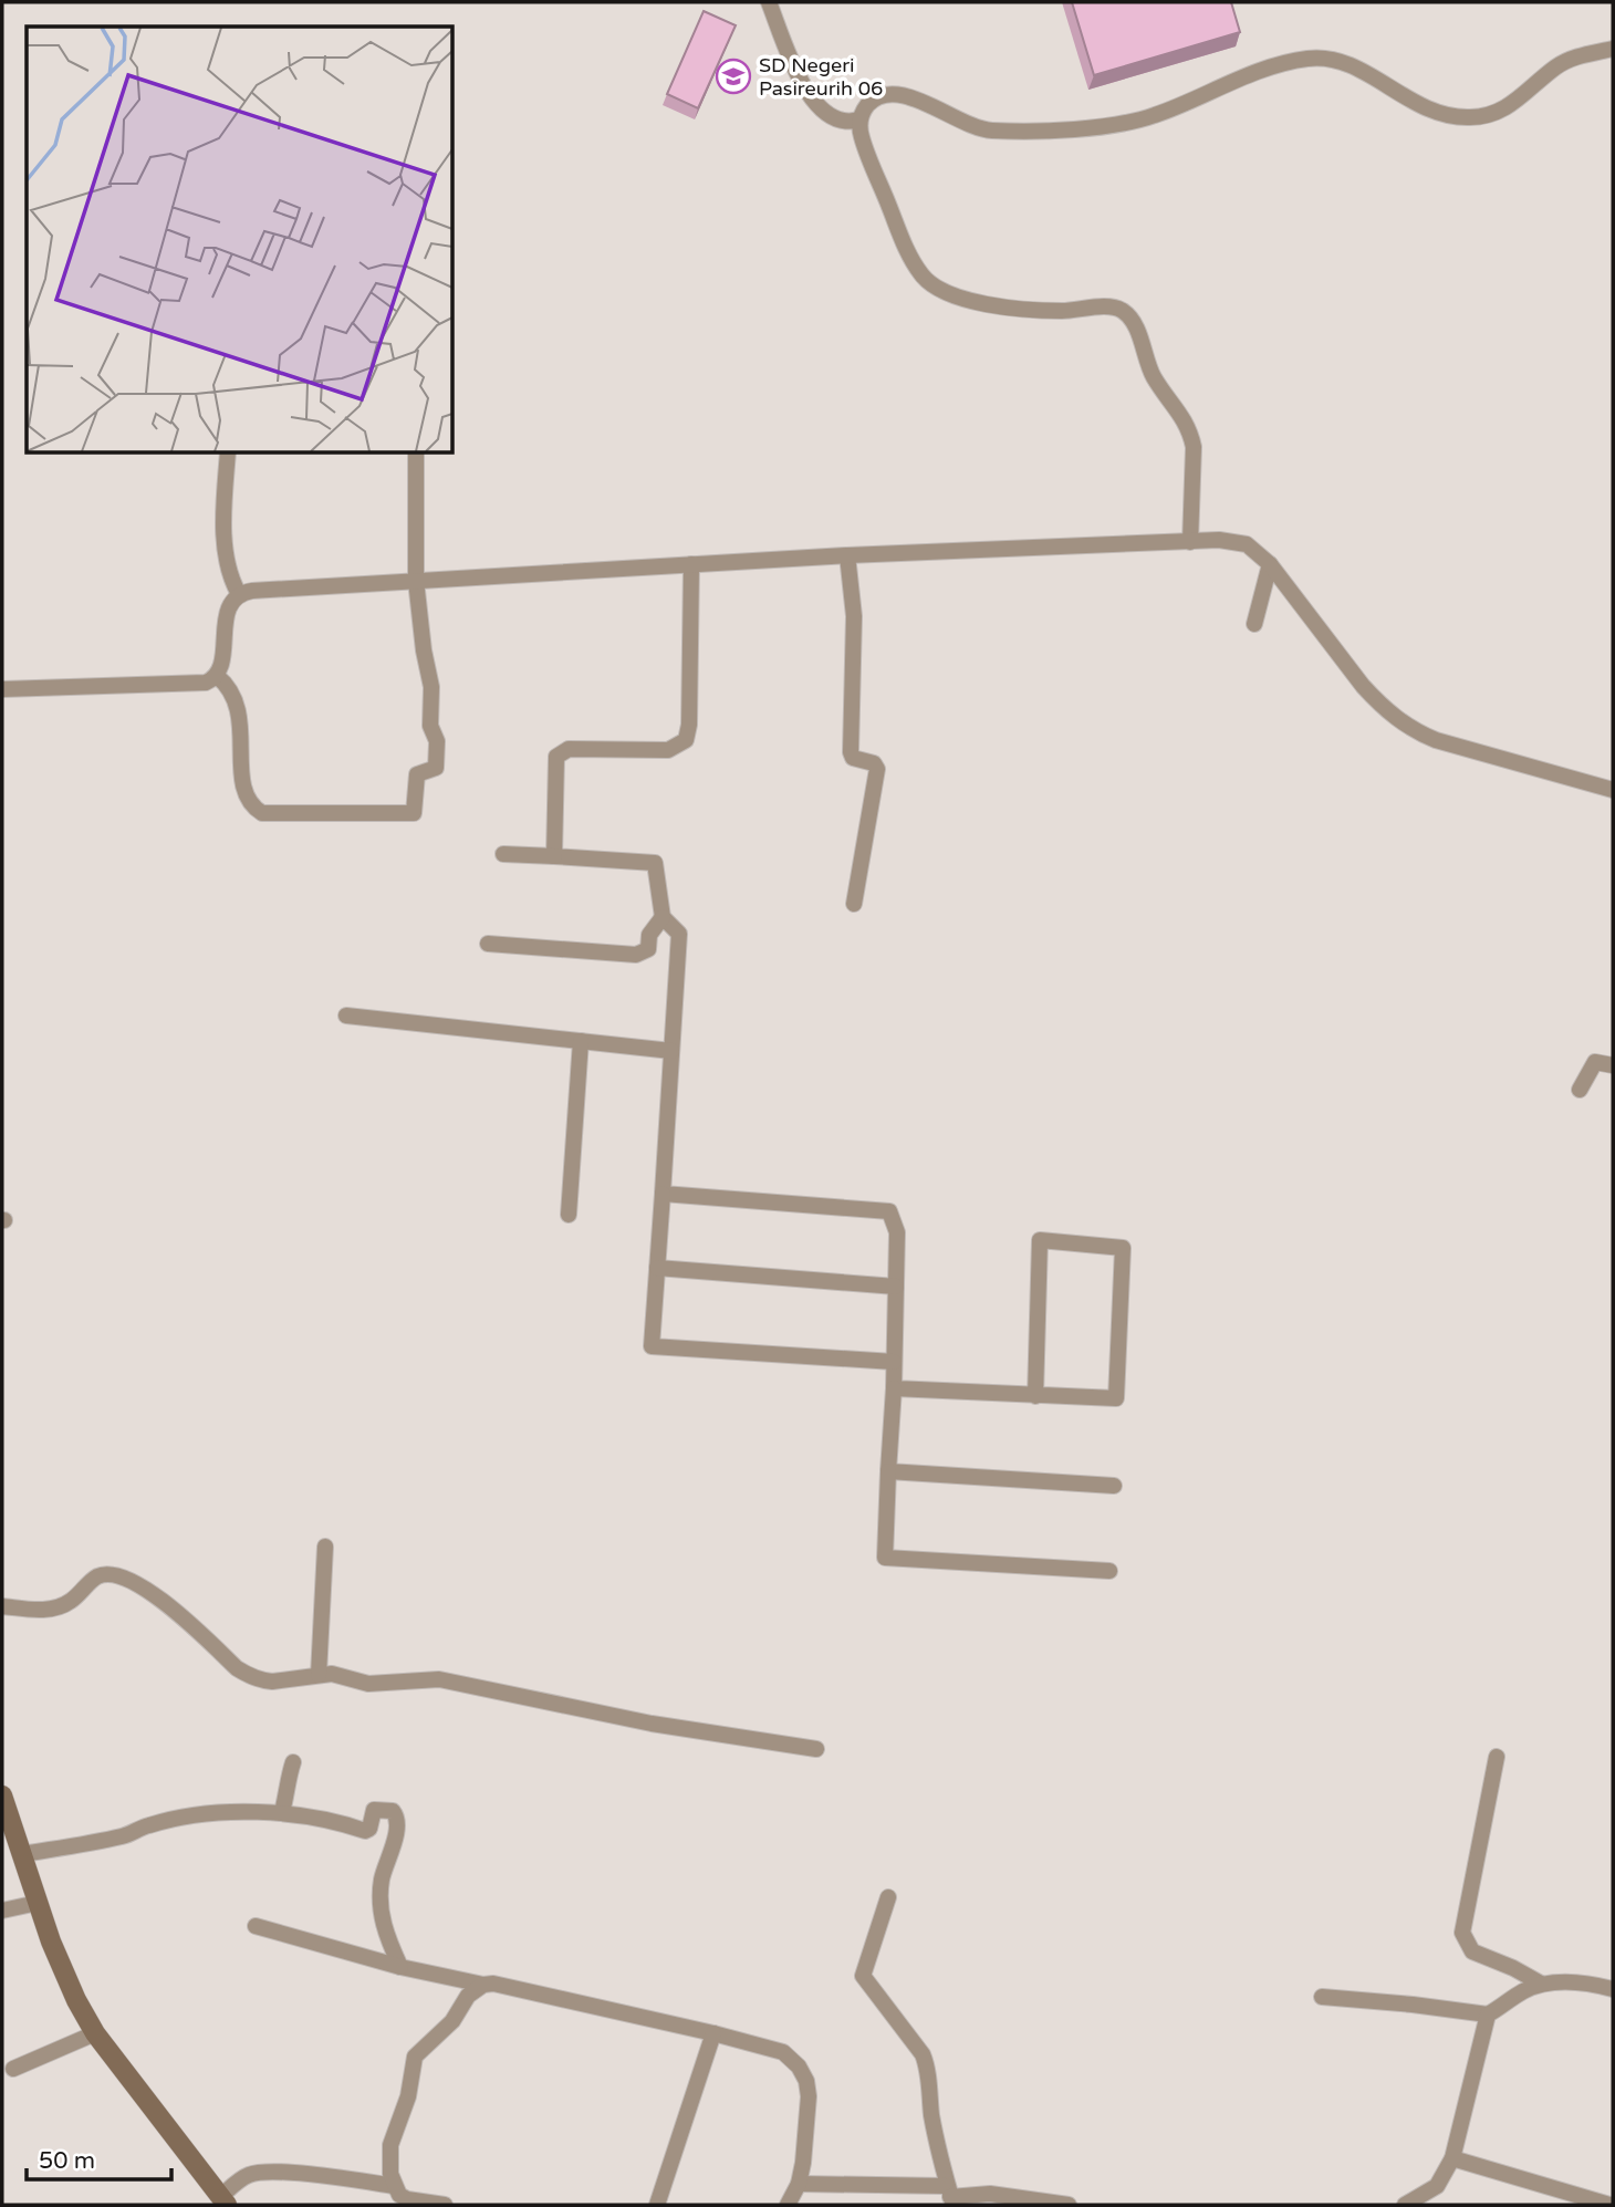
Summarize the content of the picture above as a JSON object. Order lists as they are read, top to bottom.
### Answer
{
  "places": {
    "school or university": ["SD Negeri Pasireurih 06"]
  },
  "scale_bar": "50 m"
}
